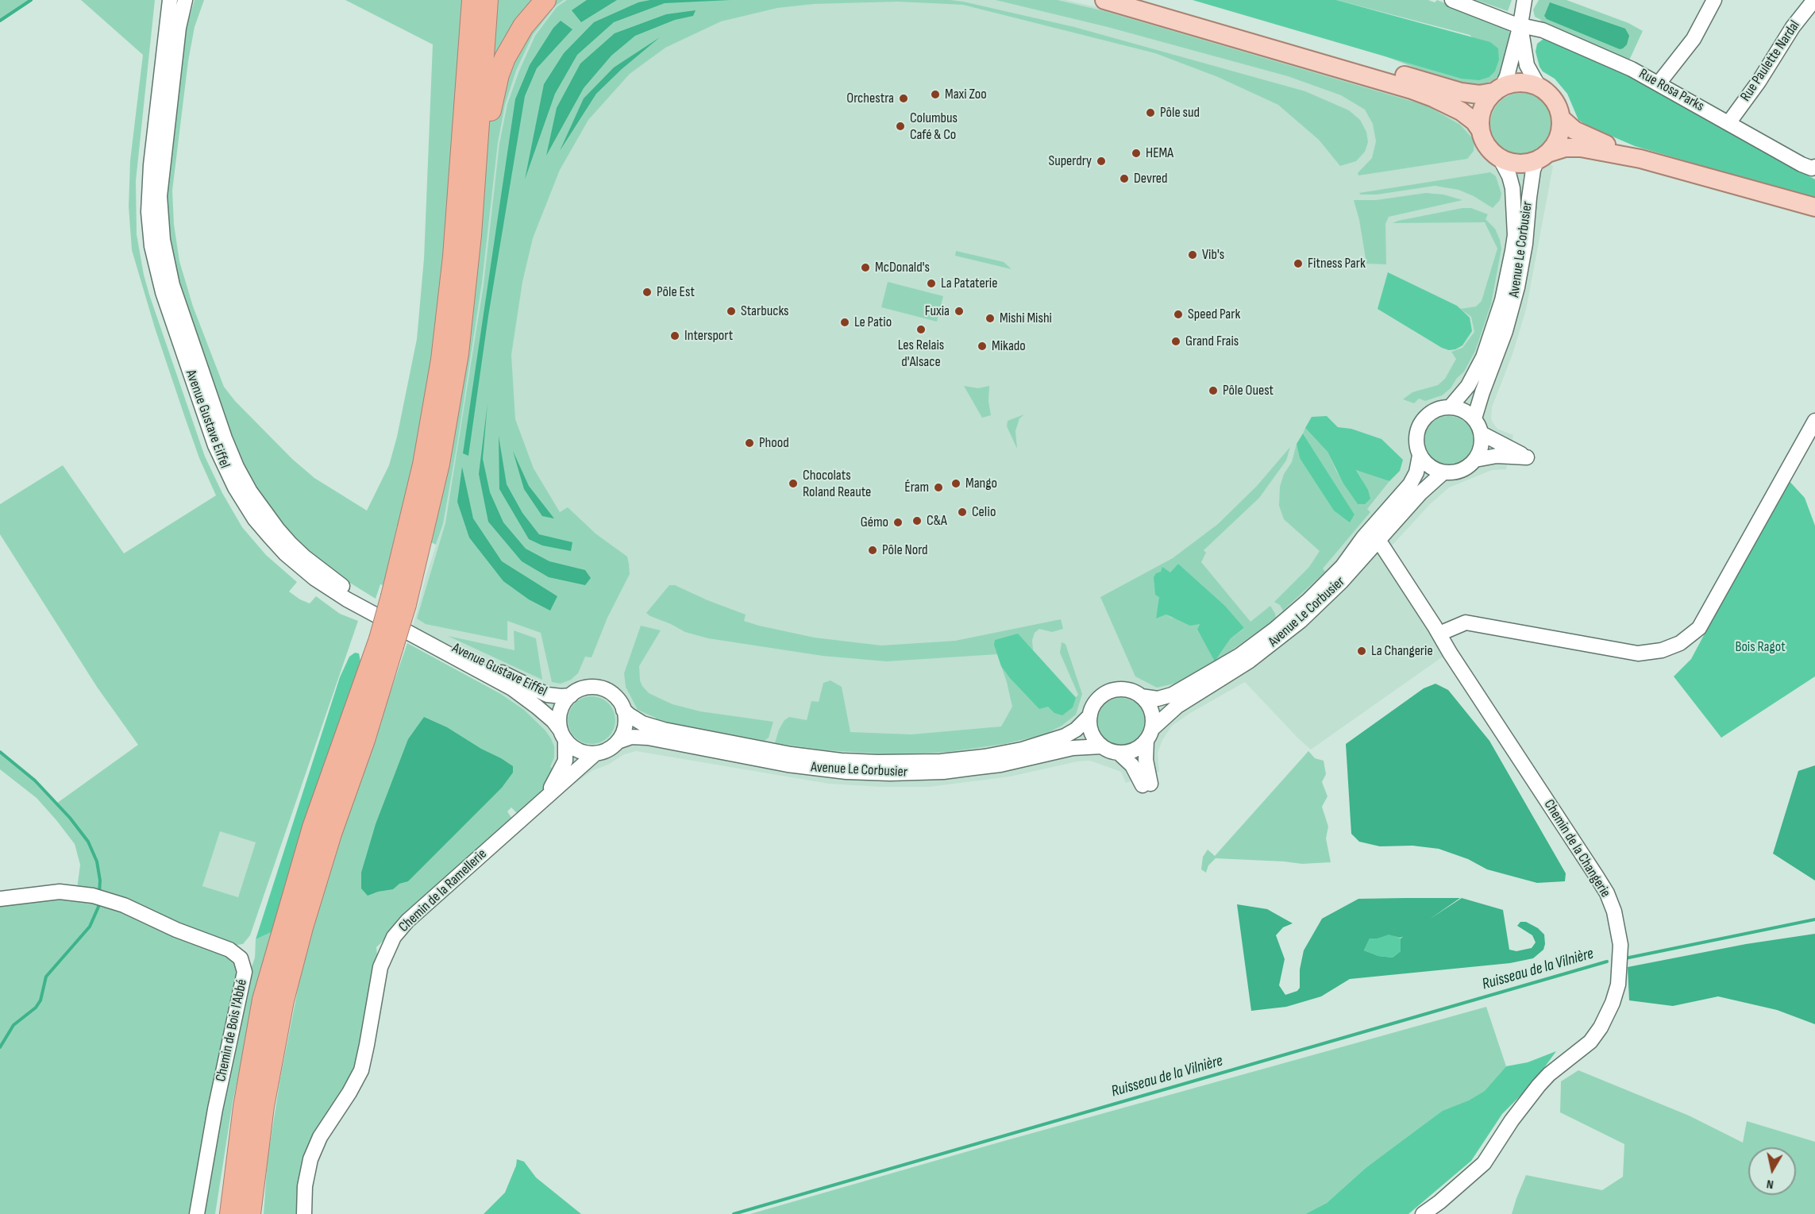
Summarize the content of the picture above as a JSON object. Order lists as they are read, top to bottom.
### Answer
{
  "streets": {
    "street": [
      "Rue Paulette Nardal",
      "Rue Rosa Parks",
      "Avenue Le Corbusier",
      "Avenue Gustave Eiffel",
      "Chemin de la Changerie",
      "Chemin de la Ramellerie",
      "Chemin de Bois l'Abbé"
    ]
  },
  "crossings": [
    ["Rue Paulette Nardal", "Rue Rosa Parks"],
    ["Avenue Le Corbusier", "Avenue Gustave Eiffel"],
    ["Avenue Le Corbusier", "Chemin de la Changerie"]
  ],
  "water": ["Ruisseau de la Vilnière"],
  "parks": ["Bois Ragot"],
  "places": [
    "Maxi Zoo",
    "Orchestra",
    "Pôle sud",
    "Columbus Café & Co",
    "HEMA",
    "Superdry",
    "Devred",
    "Vib's",
    "Fitness Park",
    "McDonald's",
    "La Pataterie",
    "Pôle Est",
    "Starbucks",
    "Fuxia",
    "Speed Park",
    "Mishi Mishi",
    "Le Patio",
    "Les Relais d'Alsace",
    "Intersport",
    "Grand Frais",
    "Mikado",
    "Pôle Ouest",
    "Phood",
    "Chocolats Roland Reaute",
    "Mango",
    "Éram",
    "Celio",
    "C&A",
    "Gémo",
    "Pôle Nord",
    "La Changerie"
  ],
  "north": "bottom"
}
